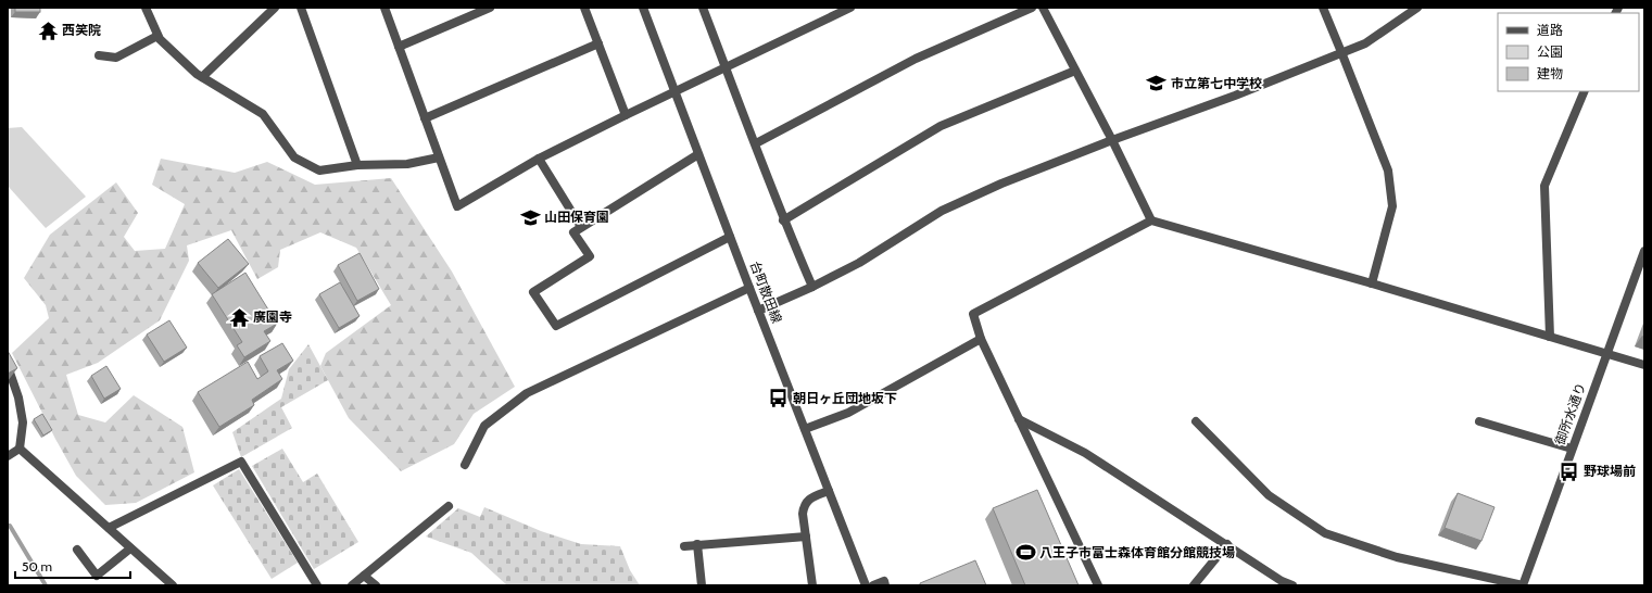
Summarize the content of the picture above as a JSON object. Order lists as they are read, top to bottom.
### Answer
{
  "streets": {
    "street": ["台町散田線", "御所水通り"]
  },
  "places": {
    "temple": ["西笑院", "廣園寺"],
    "school or university": ["市立第七中学校", "山田保育園"],
    "bus stop": ["朝日ヶ丘団地坂下", "野球場前"],
    "sports": ["八王子市富士森体育館分館競技場"]
  },
  "legend": ["道路", "公園", "建物"],
  "scale_bar": "50 m"
}
